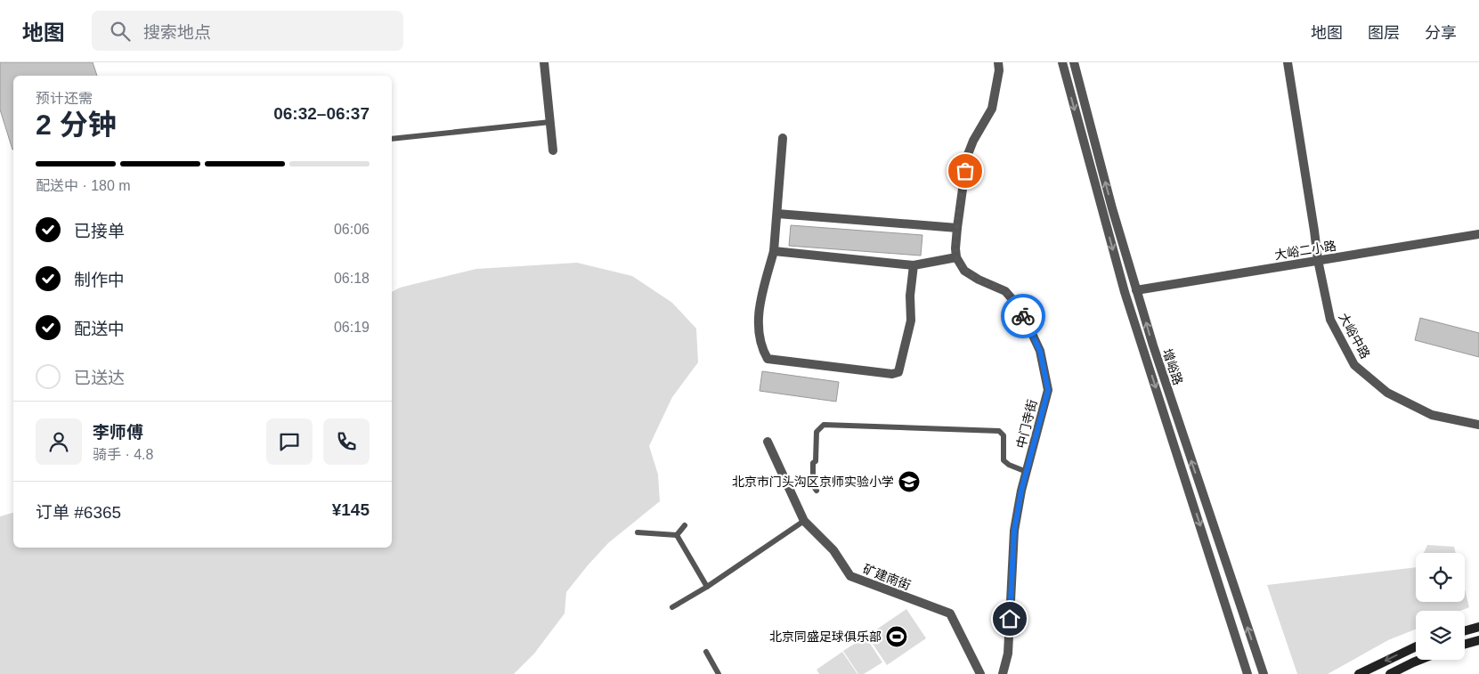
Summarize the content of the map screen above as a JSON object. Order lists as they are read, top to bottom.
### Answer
{
  "streets": {
    "street": [
      "大峪二小路",
      "大峪中路",
      "增峪路",
      "中门寺街",
      "矿建南街"
    ]
  },
  "crossings": [
    ["大峪二小路", "大峪中路"],
    ["大峪二小路", "增峪路"]
  ],
  "places": {
    "school or university": ["北京市门头沟区京师实验小学"],
    "sports": ["北京同盛足球俱乐部"]
  },
  "page": {
    "header": "地图",
    "search": "搜索地点",
    "nav": ["地图", "图层", "分享"],
    "heading": ["2 分钟", "预计还需", "06:32–06:37"],
    "panel": [
      "李师傅",
      "骑手 · 4.8",
      "订单 #6365",
      "¥145"
    ],
    "bar": "配送中 · 180 m",
    "list": [
      ["已接单", "06:06"],
      ["制作中", "06:18"],
      ["配送中", "06:19"],
      "已送达"
    ]
  }
}
